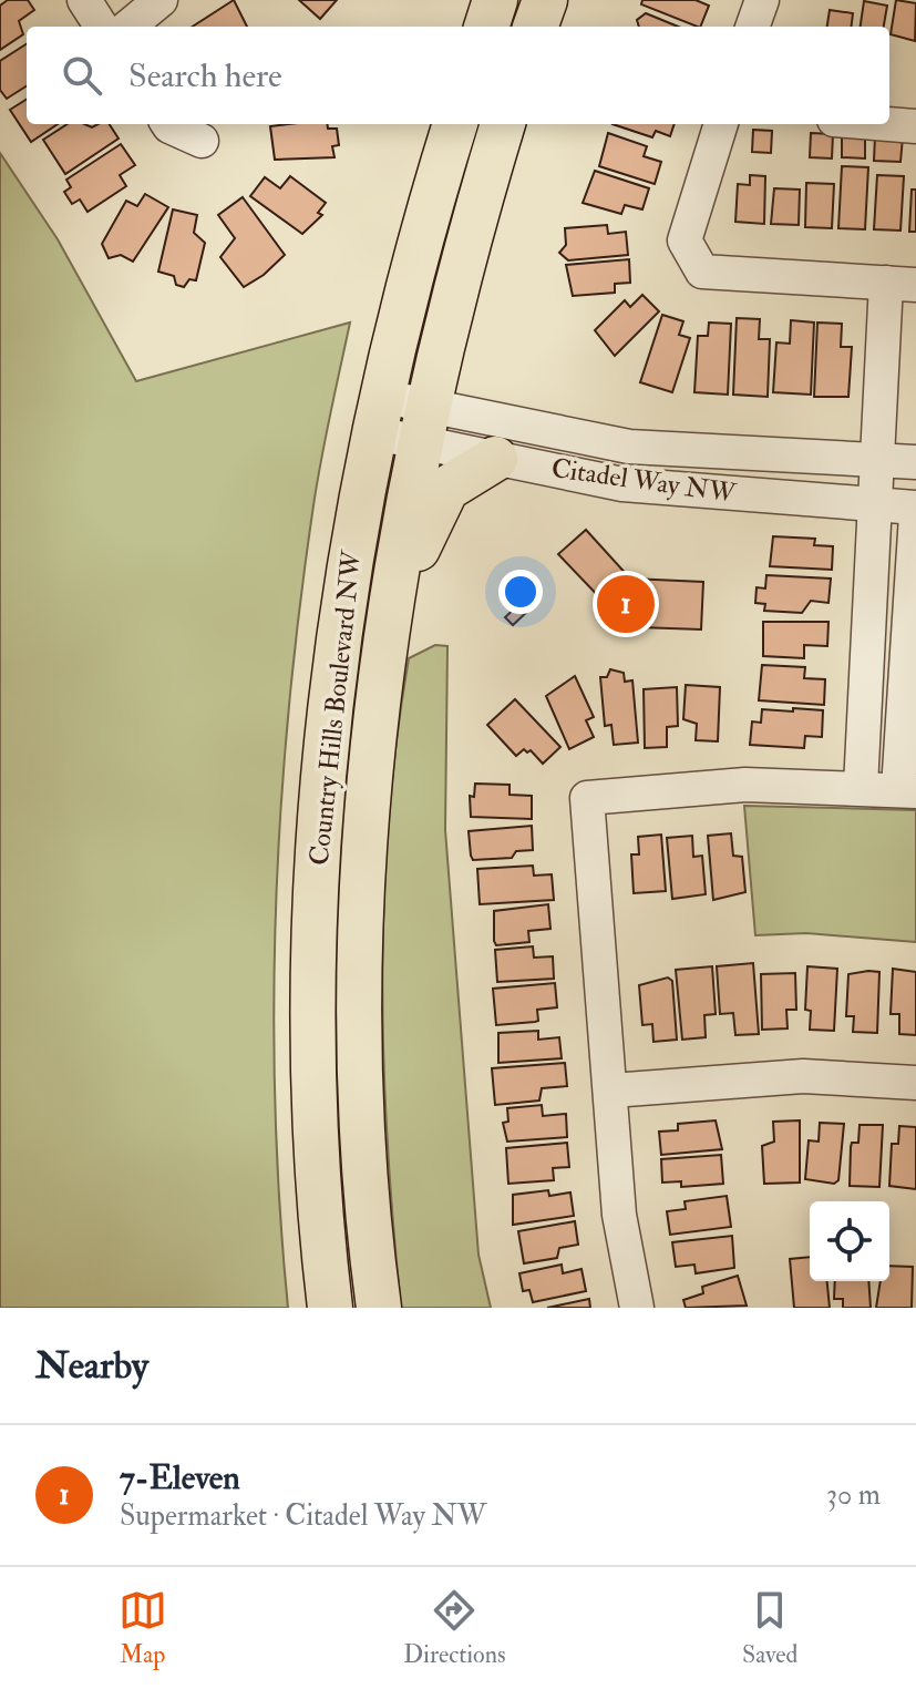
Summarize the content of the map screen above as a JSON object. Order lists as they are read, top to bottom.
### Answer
{
  "streets": {
    "main road": ["Country Hills Boulevard NW"],
    "street": ["Citadel Way NW"]
  },
  "crossings": [
    ["Citadel Way NW", "Country Hills Boulevard NW"]
  ],
  "page": {
    "search": "Search here",
    "pins": "1",
    "heading": "Nearby",
    "list": [
      {
        "mark": "1",
        "name": "7-Eleven",
        "note": "Supermarket · Citadel Way NW",
        "value": "30 m"
      }
    ],
    "nav": ["Map", "Directions", "Saved"]
  }
}
